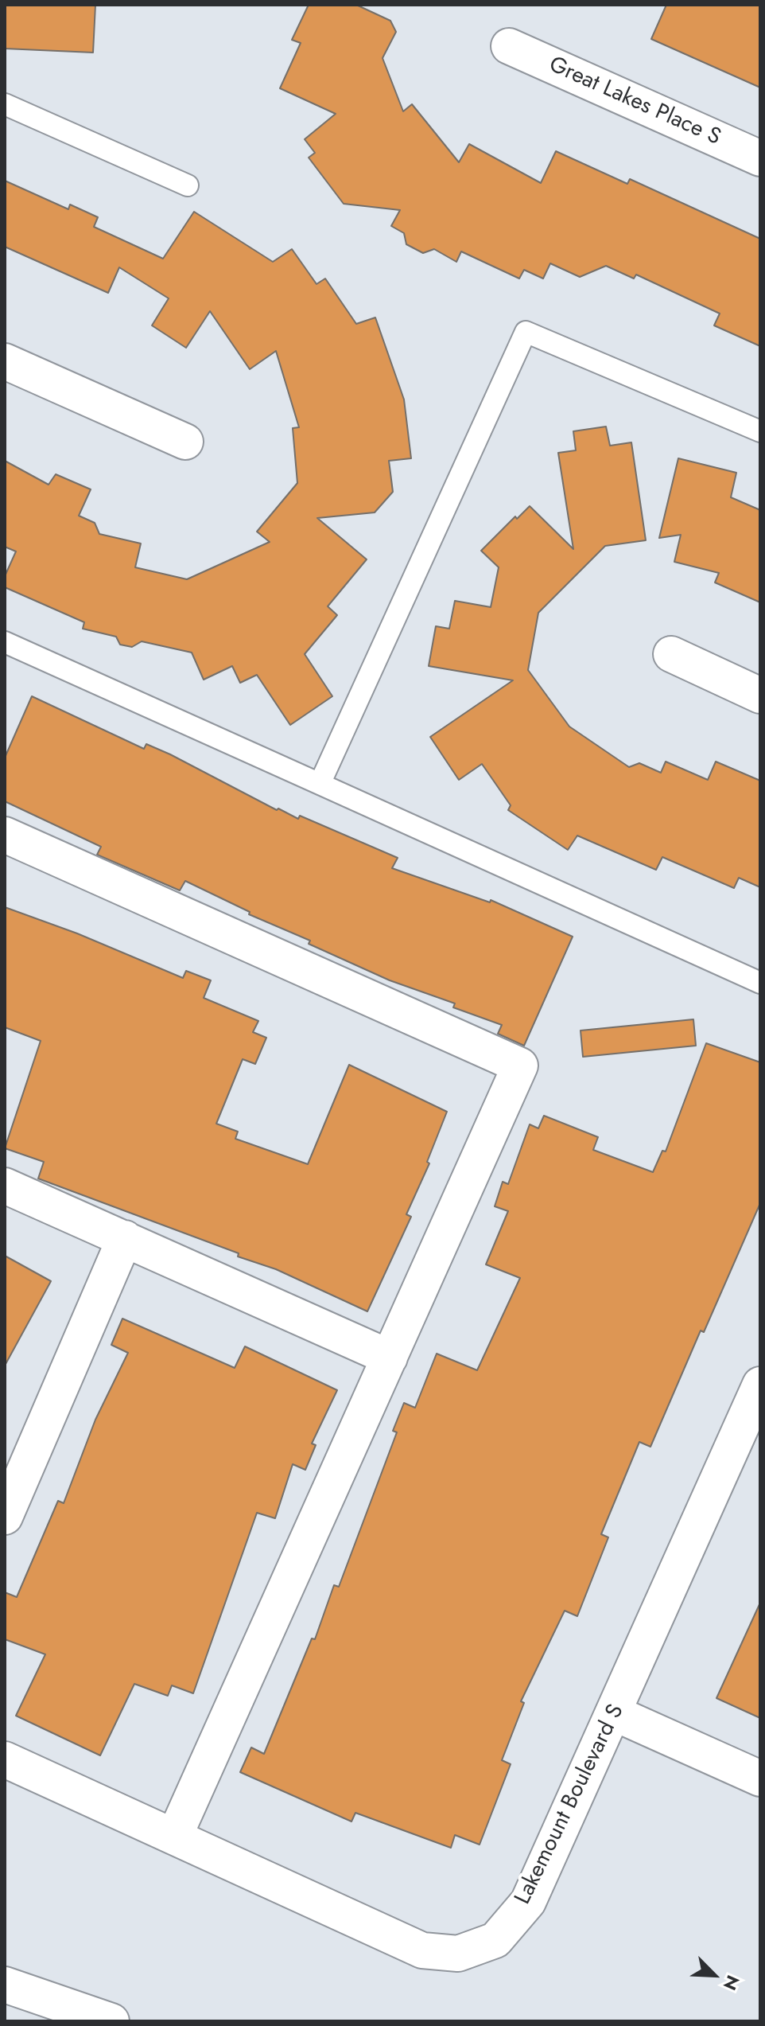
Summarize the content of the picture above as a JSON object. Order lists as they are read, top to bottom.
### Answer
{
  "streets": {
    "main road": ["Great Lakes Place S", "Lakemount Boulevard S"]
  },
  "north": "bottom right"
}
